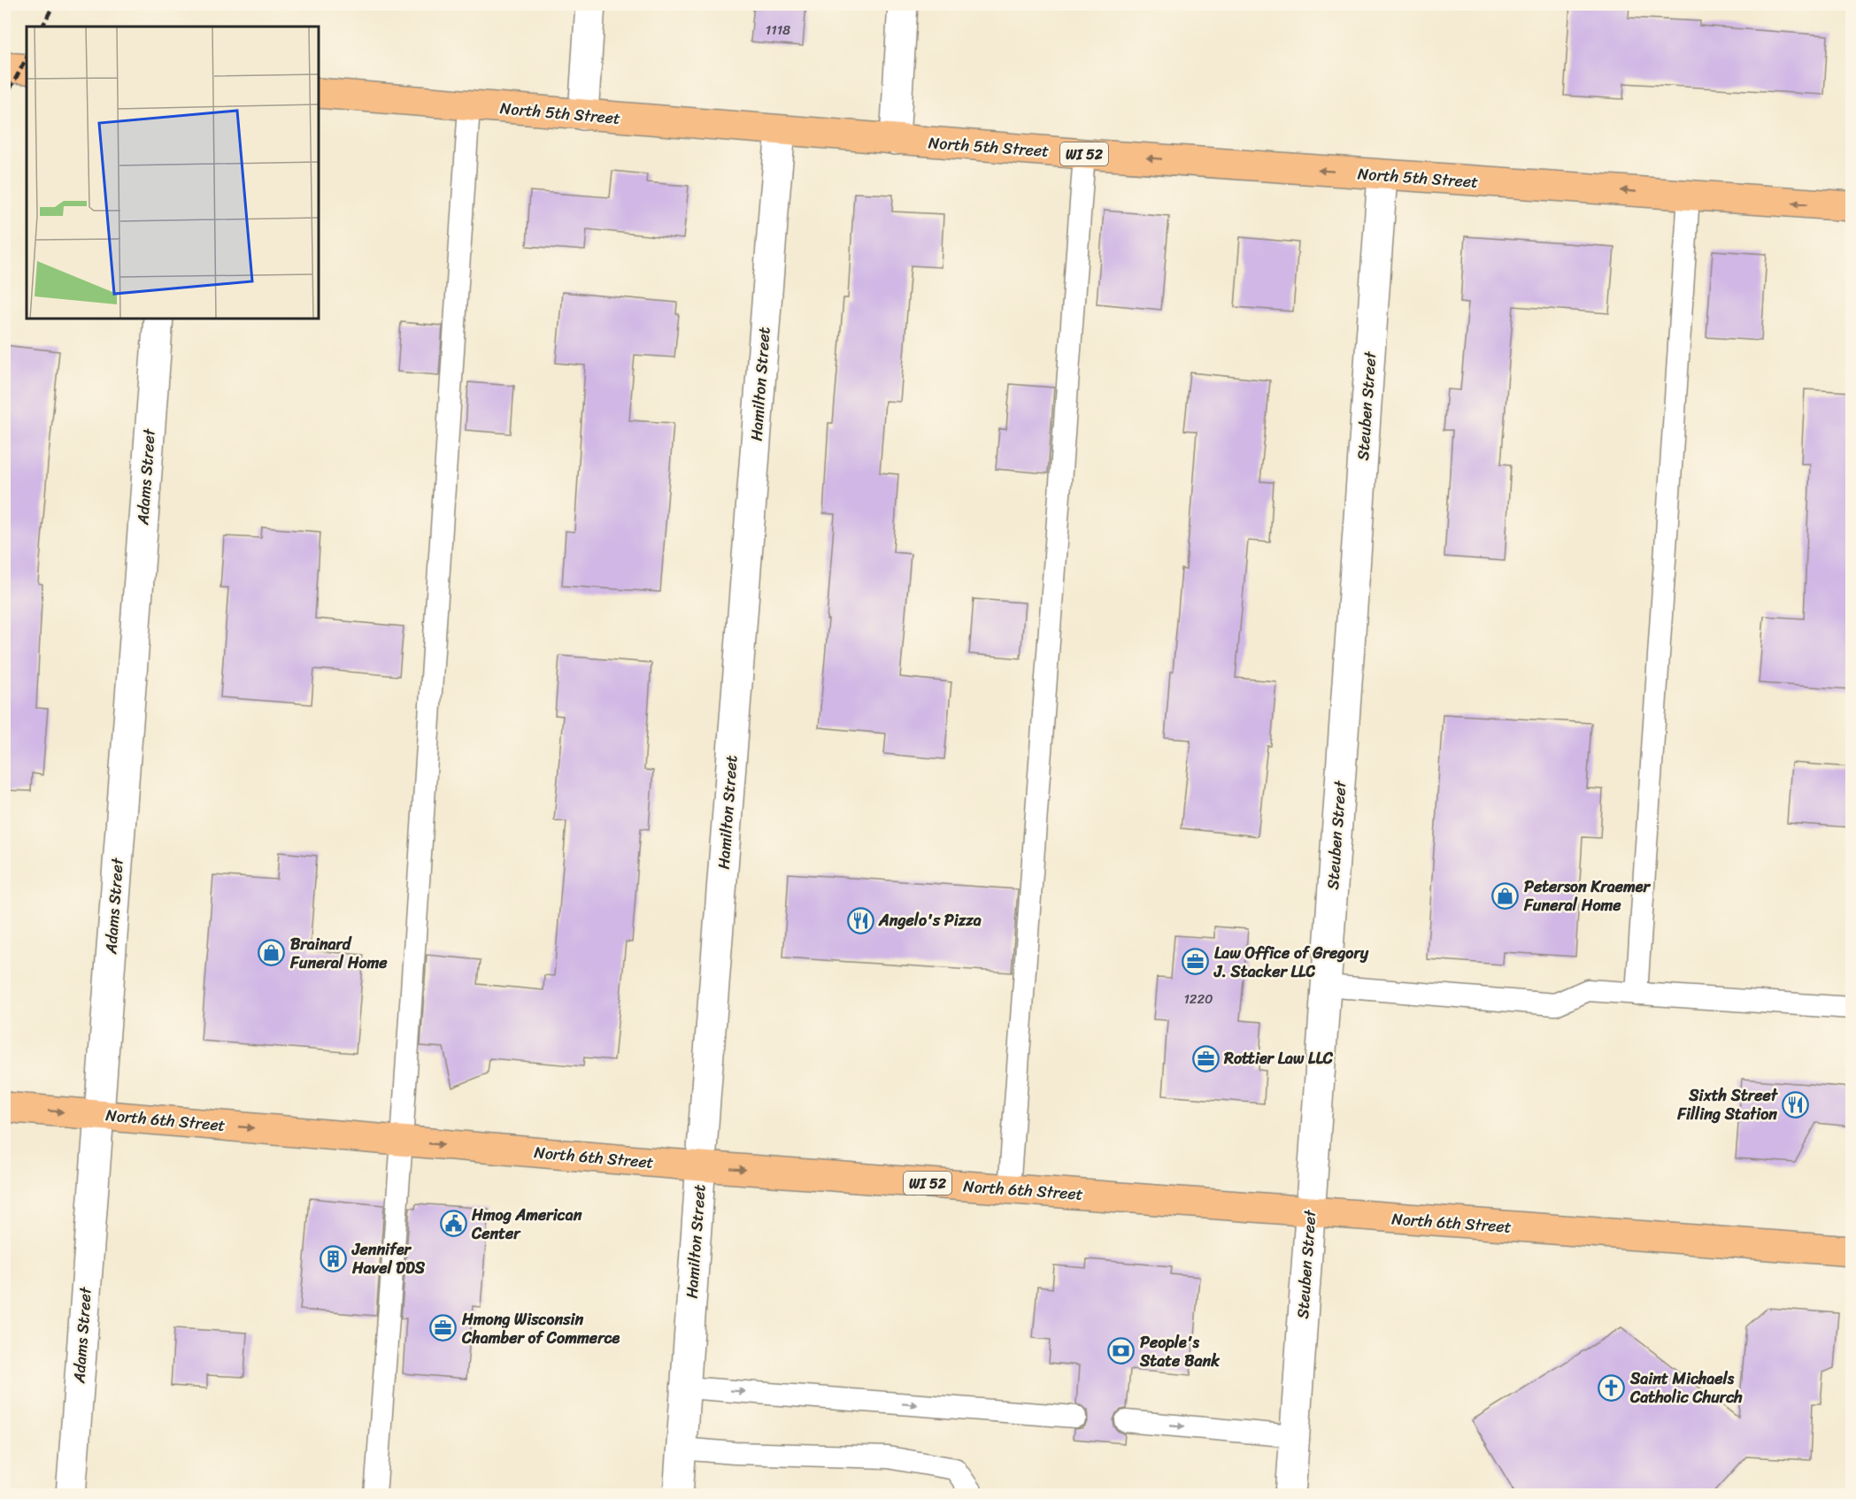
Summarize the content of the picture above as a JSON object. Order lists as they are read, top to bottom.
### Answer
{
  "streets": {
    "main road": ["North 5th Street", "WI 52", "North 6th Street"],
    "street": ["Hamilton Street", "Steuben Street", "Adams Street"]
  },
  "crossings": [
    ["North 5th Street", "Hamilton Street"],
    ["North 5th Street", "Steuben Street"],
    ["Hamilton Street", "North 6th Street"],
    ["Steuben Street", "North 6th Street"],
    ["Adams Street", "North 6th Street"]
  ],
  "one_way": ["North 5th Street", "North 6th Street"],
  "places": {
    "shop": ["Peterson Kraemer Funeral Home", "Brainard Funeral Home"],
    "restaurant": ["Angelo's Pizza", "Sixth Street Filling Station"],
    "office": ["Law Office of Gregory J. Stacker LLC", "Rottier Law LLC", "Hmong Wisconsin Chamber of Commerce"],
    "public building": ["Hmog American Center"],
    "building": ["Jennifer Havel DDS"],
    "bank": ["People's State Bank"],
    "church": ["Saint Michaels Catholic Church"]
  },
  "house_numbers": ["1118", "1220"]
}
